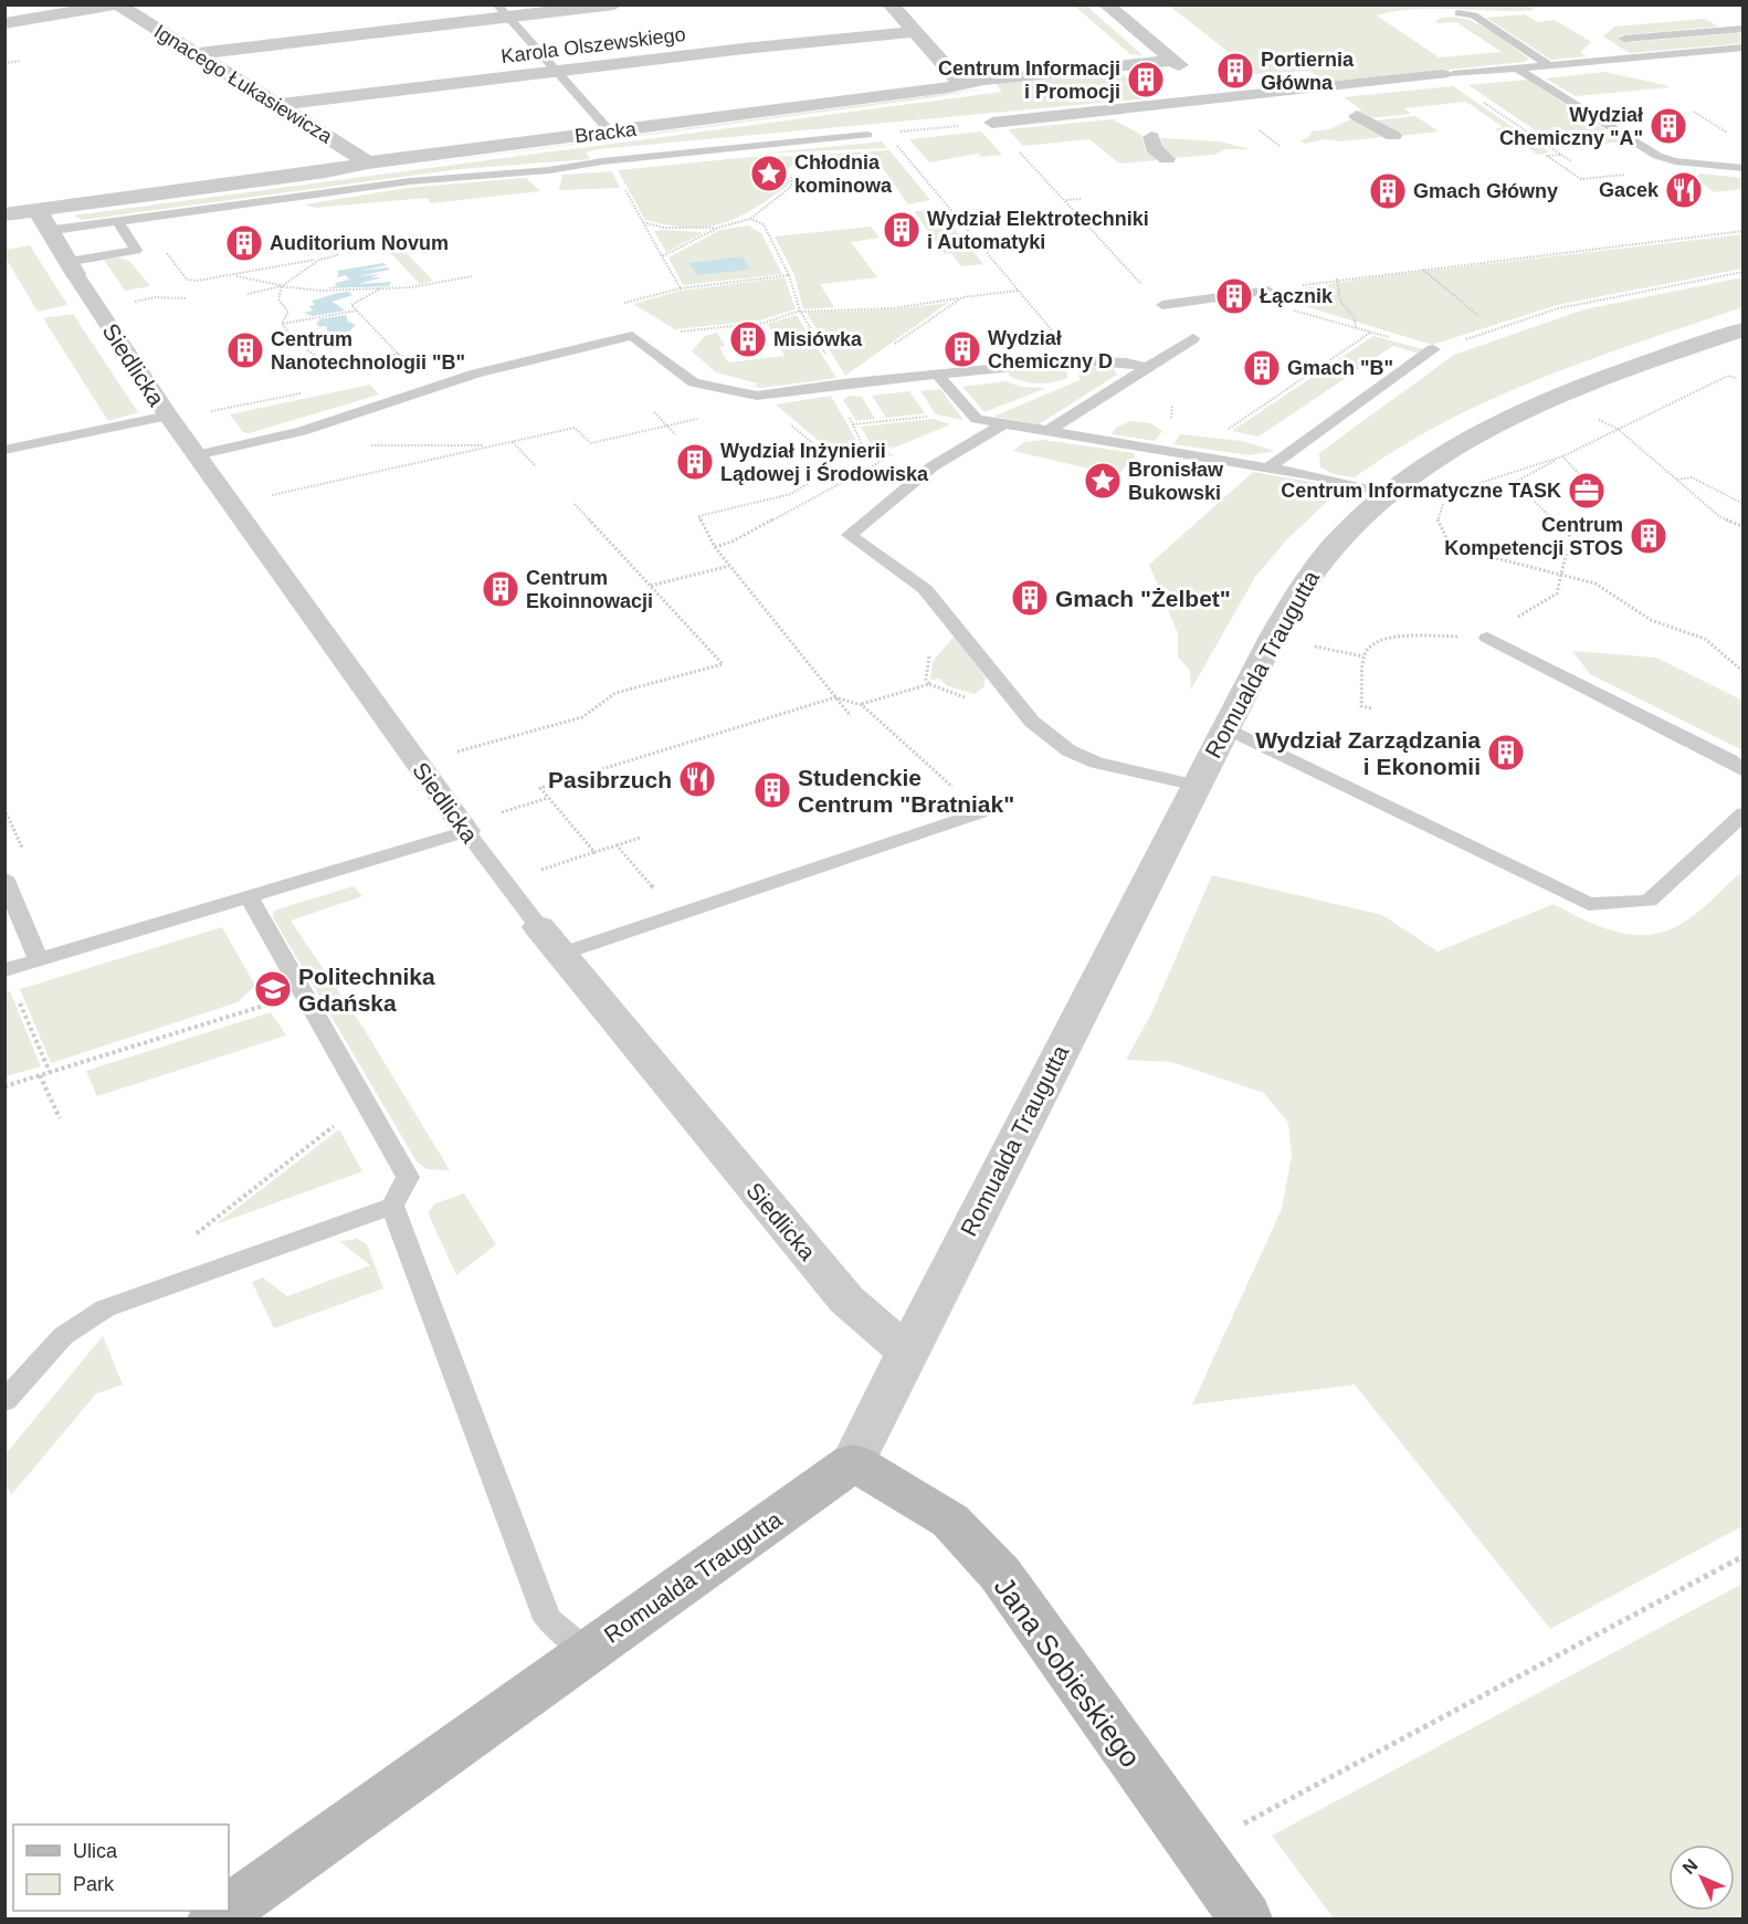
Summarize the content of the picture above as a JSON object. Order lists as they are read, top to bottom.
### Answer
{
  "streets": {
    "main road": ["Romualda Traugutta", "Jana Sobieskiego"],
    "street": [
      "Karola Olszewskiego",
      "Ignacego Łukasiewicza",
      "Bracka",
      "Siedlicka"
    ]
  },
  "crossings": [
    ["Karola Olszewskiego", "Ignacego Łukasiewicza"],
    ["Ignacego Łukasiewicza", "Bracka"],
    ["Bracka", "Siedlicka"],
    ["Siedlicka", "Romualda Traugutta"],
    ["Romualda Traugutta", "Jana Sobieskiego"]
  ],
  "places": {
    "building": [
      "Portiernia Główna",
      "Centrum Informacji i Promocji",
      "Wydział Chemiczny \"A\"",
      "Gmach Główny",
      "Wydział Elektrotechniki i Automatyki",
      "Auditorium Novum",
      "Łącznik",
      "Misiówka",
      "Wydział Chemiczny D",
      "Centrum Nanotechnologii \"B\"",
      "Gmach \"B\"",
      "Wydział Inżynierii Lądowej i Środowiska",
      "Centrum Kompetencji STOS",
      "Centrum Ekoinnowacji",
      "Gmach \"Żelbet\"",
      "Wydział Zarządzania i Ekonomii",
      "Studenckie Centrum \"Bratniak\""
    ],
    "place": ["Chłodnia kominowa", "Bronisław Bukowski"],
    "restaurant": ["Gacek", "Pasibrzuch"],
    "office": ["Centrum Informatyczne TASK"],
    "school or university": ["Politechnika Gdańska"]
  },
  "legend": ["Ulica", "Park"],
  "north": "top left"
}
